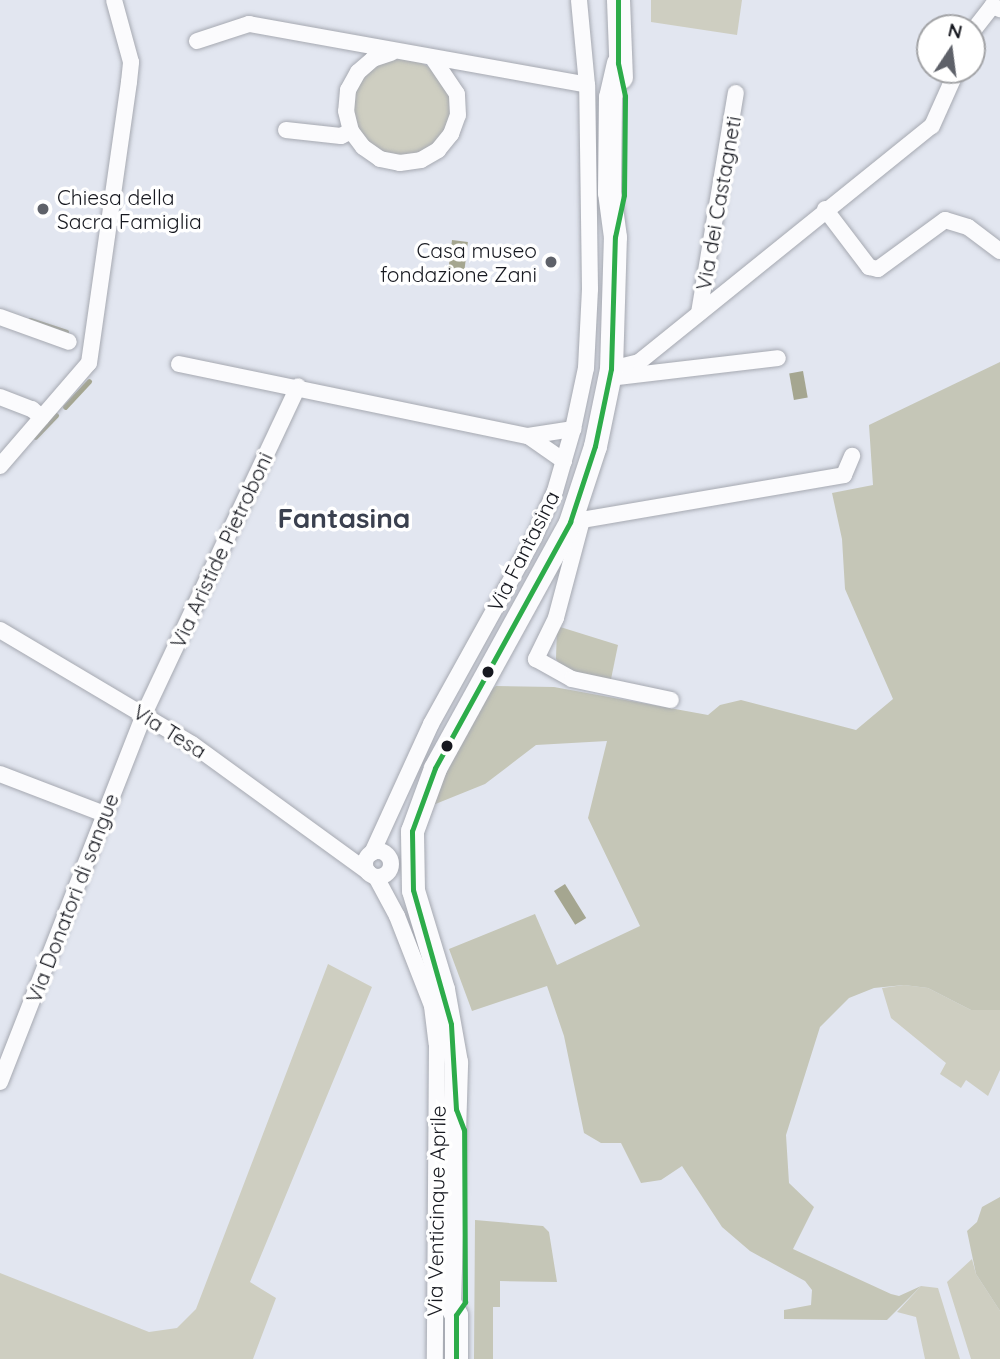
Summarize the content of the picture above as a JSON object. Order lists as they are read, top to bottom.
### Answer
{
  "streets": {
    "street": [
      "Via dei Castagneti",
      "Via Aristide Pietroboni",
      "Via Fantasina",
      "Via Tesa",
      "Via Donatori di sangue",
      "Via Venticinque Aprile"
    ]
  },
  "crossings": [
    ["Via dei Castagneti", "Via Fantasina"],
    ["Via Aristide Pietroboni", "Via Tesa"],
    ["Via Aristide Pietroboni", "Via Donatori di sangue"],
    ["Via Fantasina", "Via Tesa"],
    ["Via Fantasina", "Via Venticinque Aprile"],
    ["Via Tesa", "Via Donatori di sangue"],
    ["Via Tesa", "Via Venticinque Aprile"]
  ],
  "districts": ["Fantasina"],
  "places": ["Chiesa della Sacra Famiglia", "Casa museo fondazione Zani"],
  "north": "top"
}
